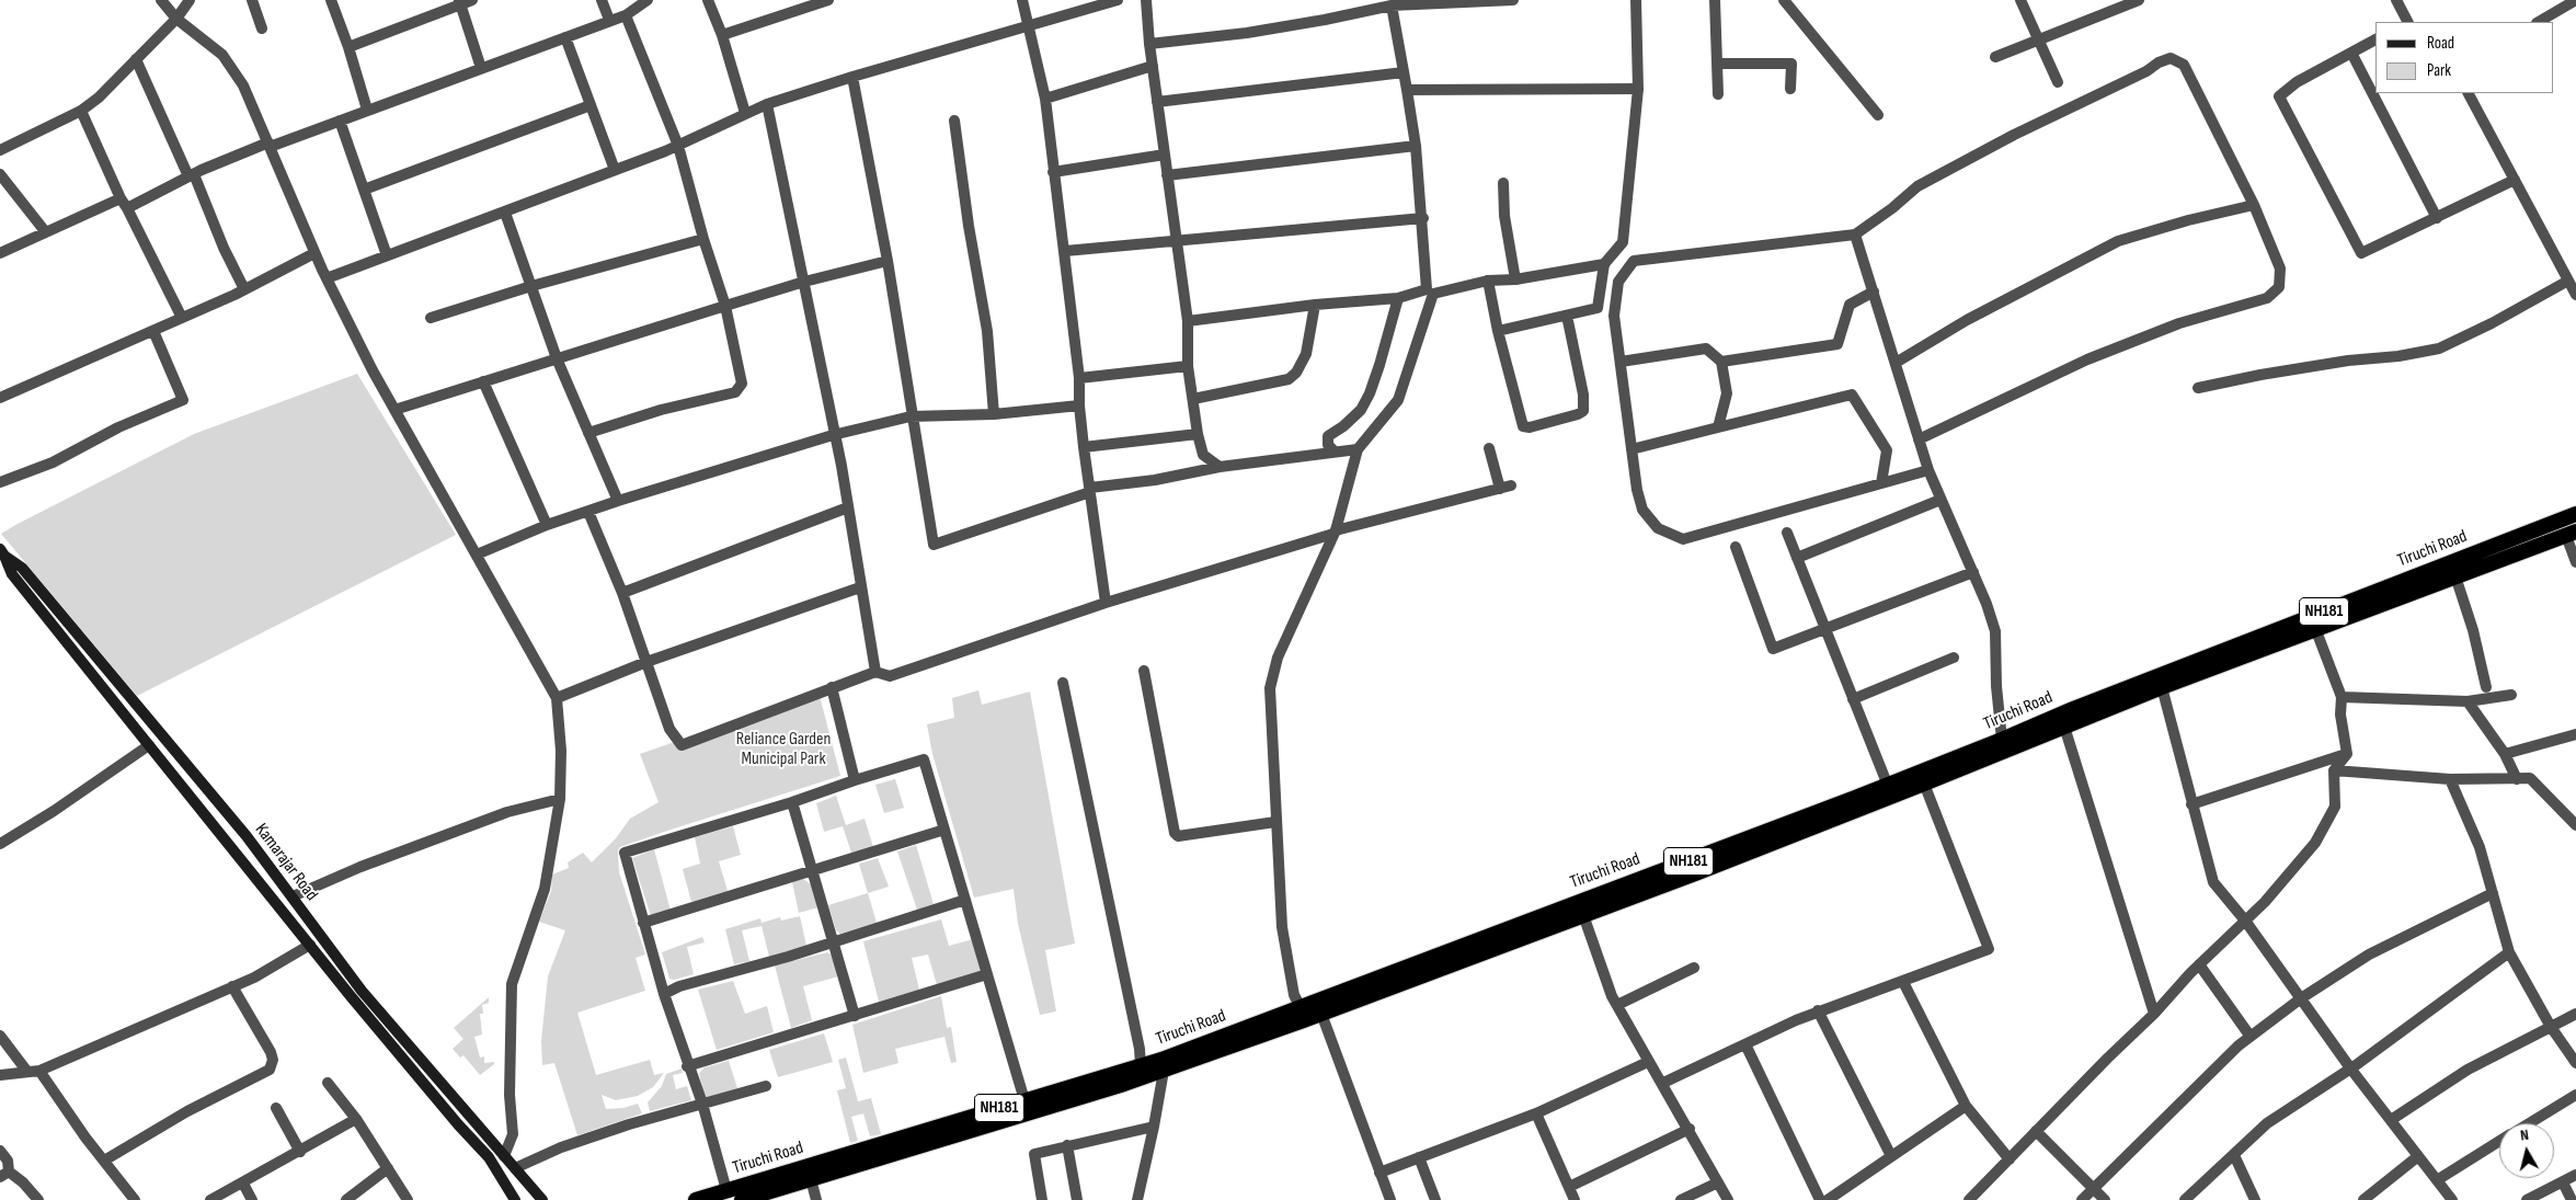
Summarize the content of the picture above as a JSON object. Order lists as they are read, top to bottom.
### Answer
{
  "streets": {
    "highway": ["Tiruchi Road", "NH181"],
    "main road": ["Kamarajar Road"]
  },
  "parks": ["Reliance Garden Municipal Park"],
  "legend": ["Road", "Park"],
  "north": "top"
}
